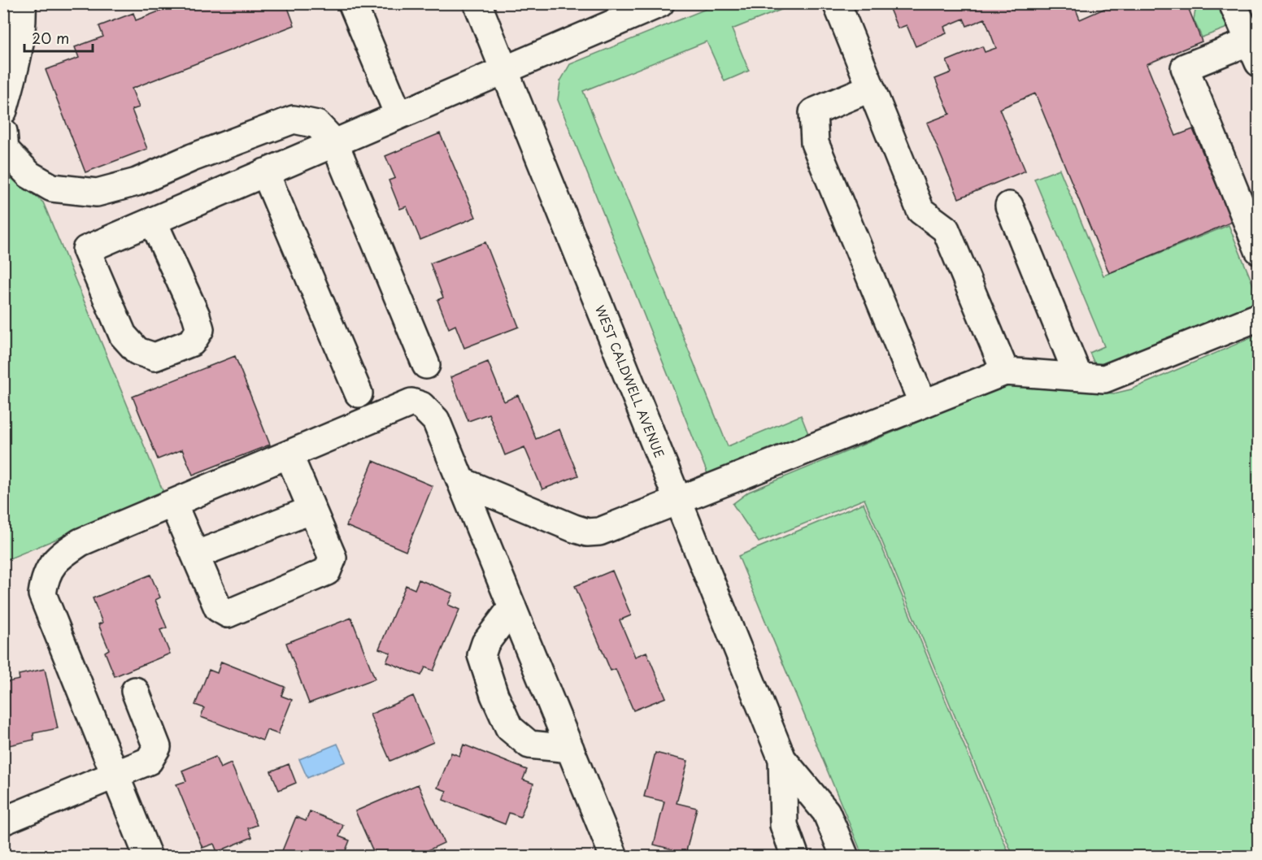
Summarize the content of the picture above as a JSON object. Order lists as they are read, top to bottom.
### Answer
{
  "streets": {
    "main road": ["WEST CALDWELL AVENUE"]
  },
  "scale_bar": "20 m"
}
